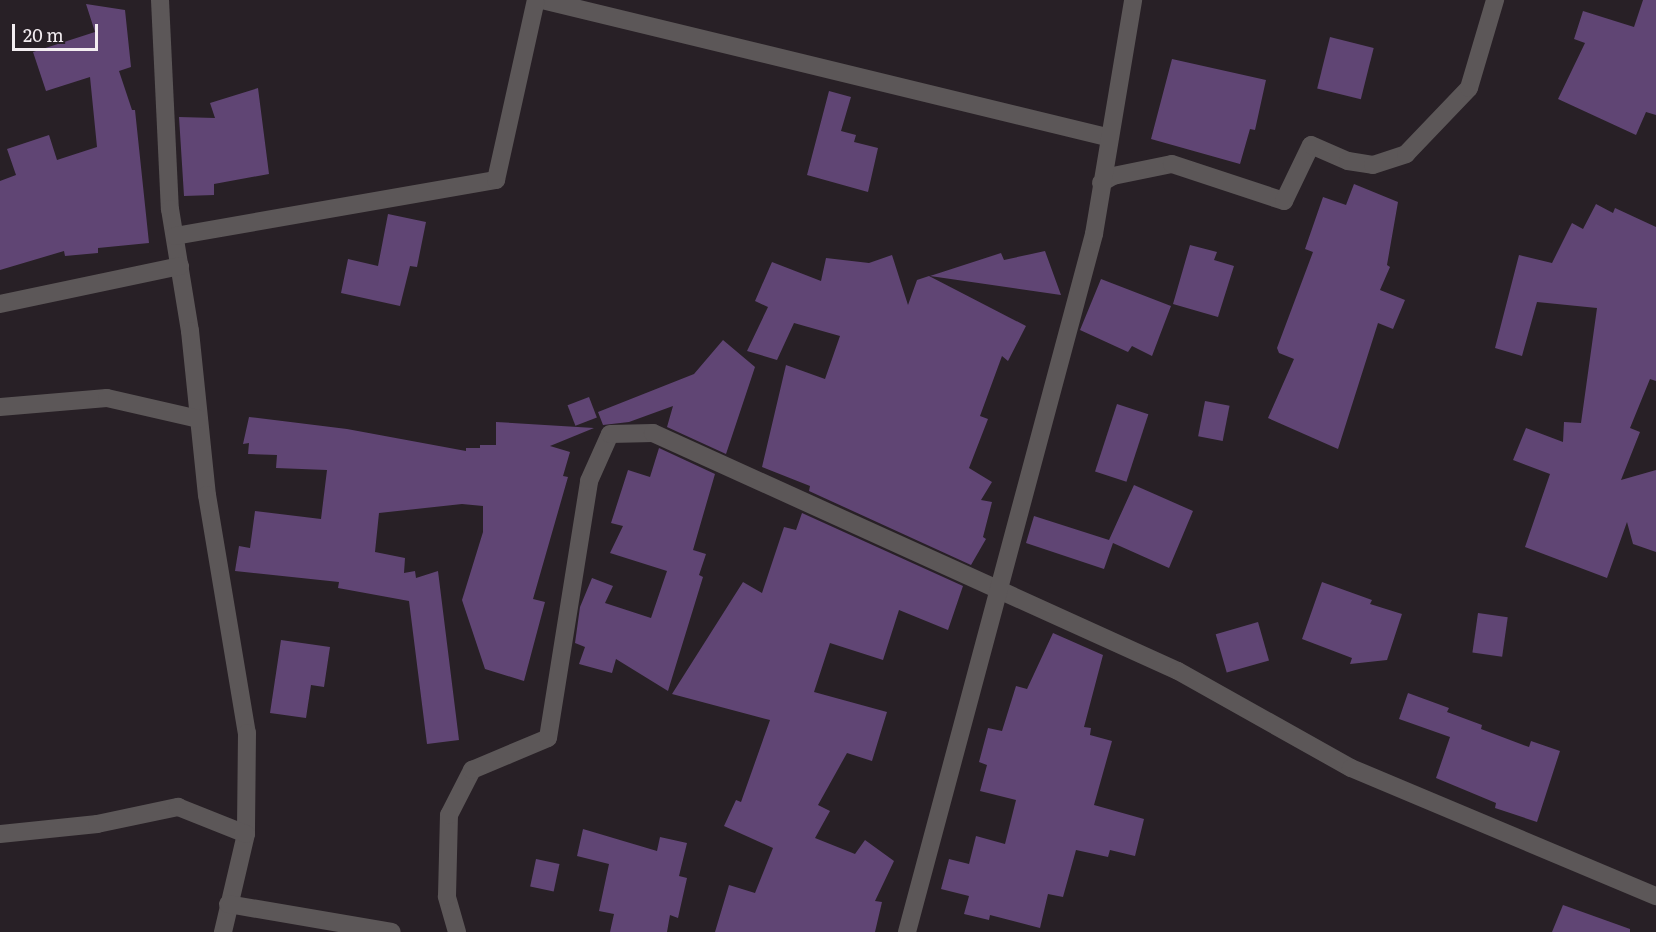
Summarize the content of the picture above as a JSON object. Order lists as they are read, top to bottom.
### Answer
{
  "scale_bar": "20 m"
}
